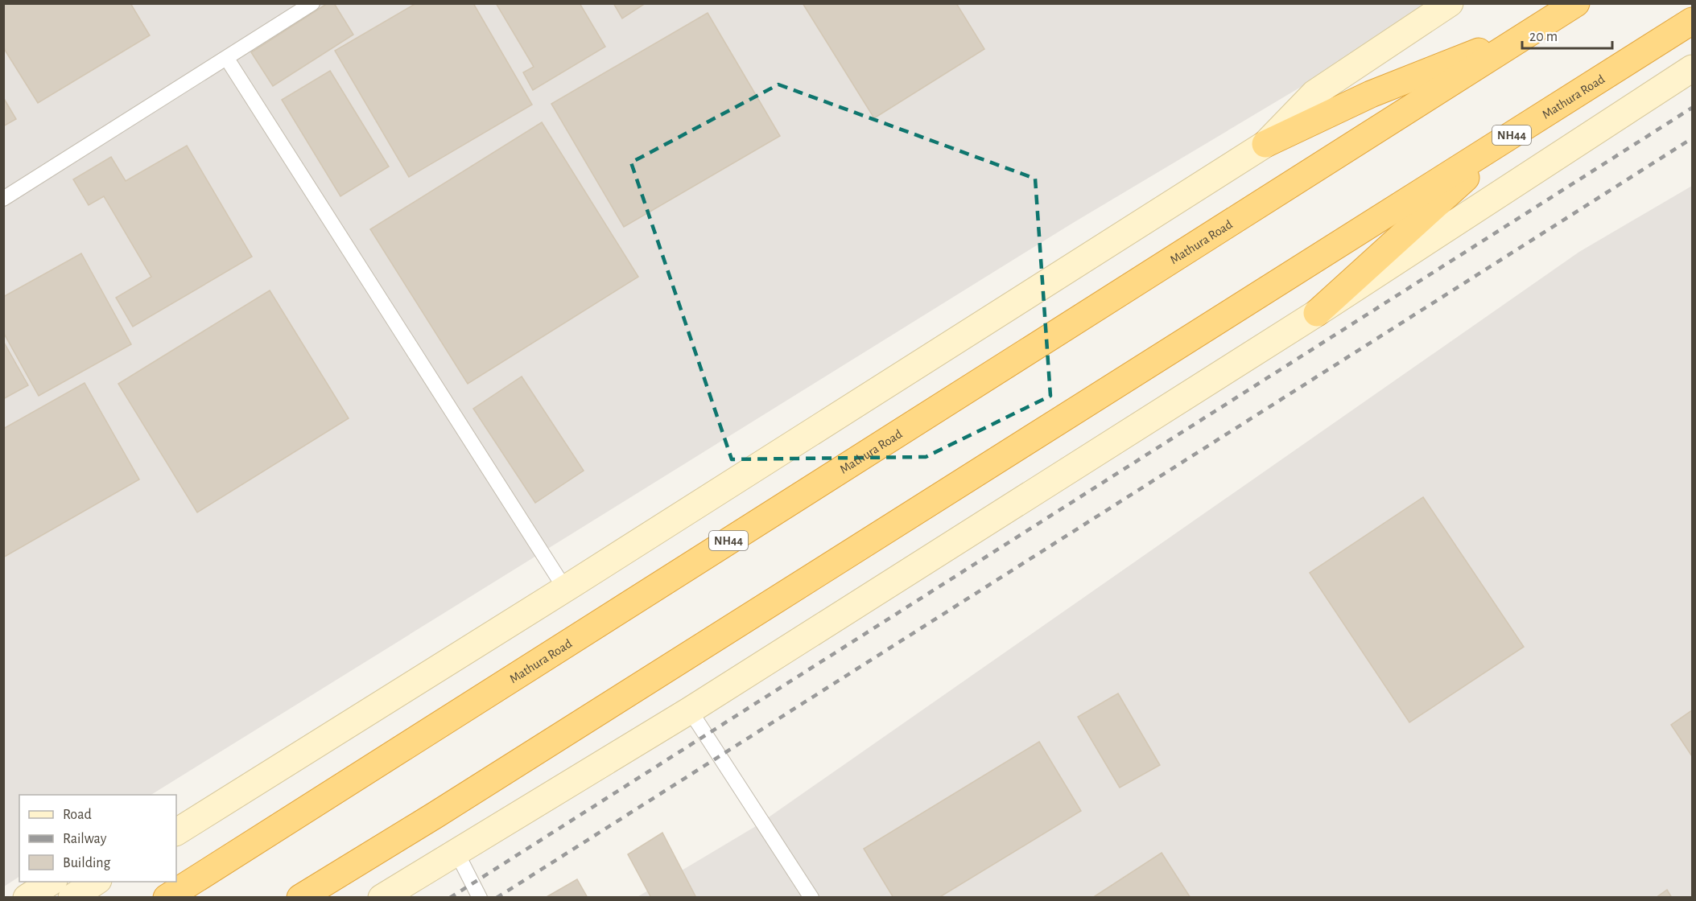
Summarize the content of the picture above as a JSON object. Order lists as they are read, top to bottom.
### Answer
{
  "streets": {
    "highway": ["Mathura Road", "NH44"]
  },
  "legend": ["Road", "Railway", "Building"],
  "scale_bar": "20 m"
}
